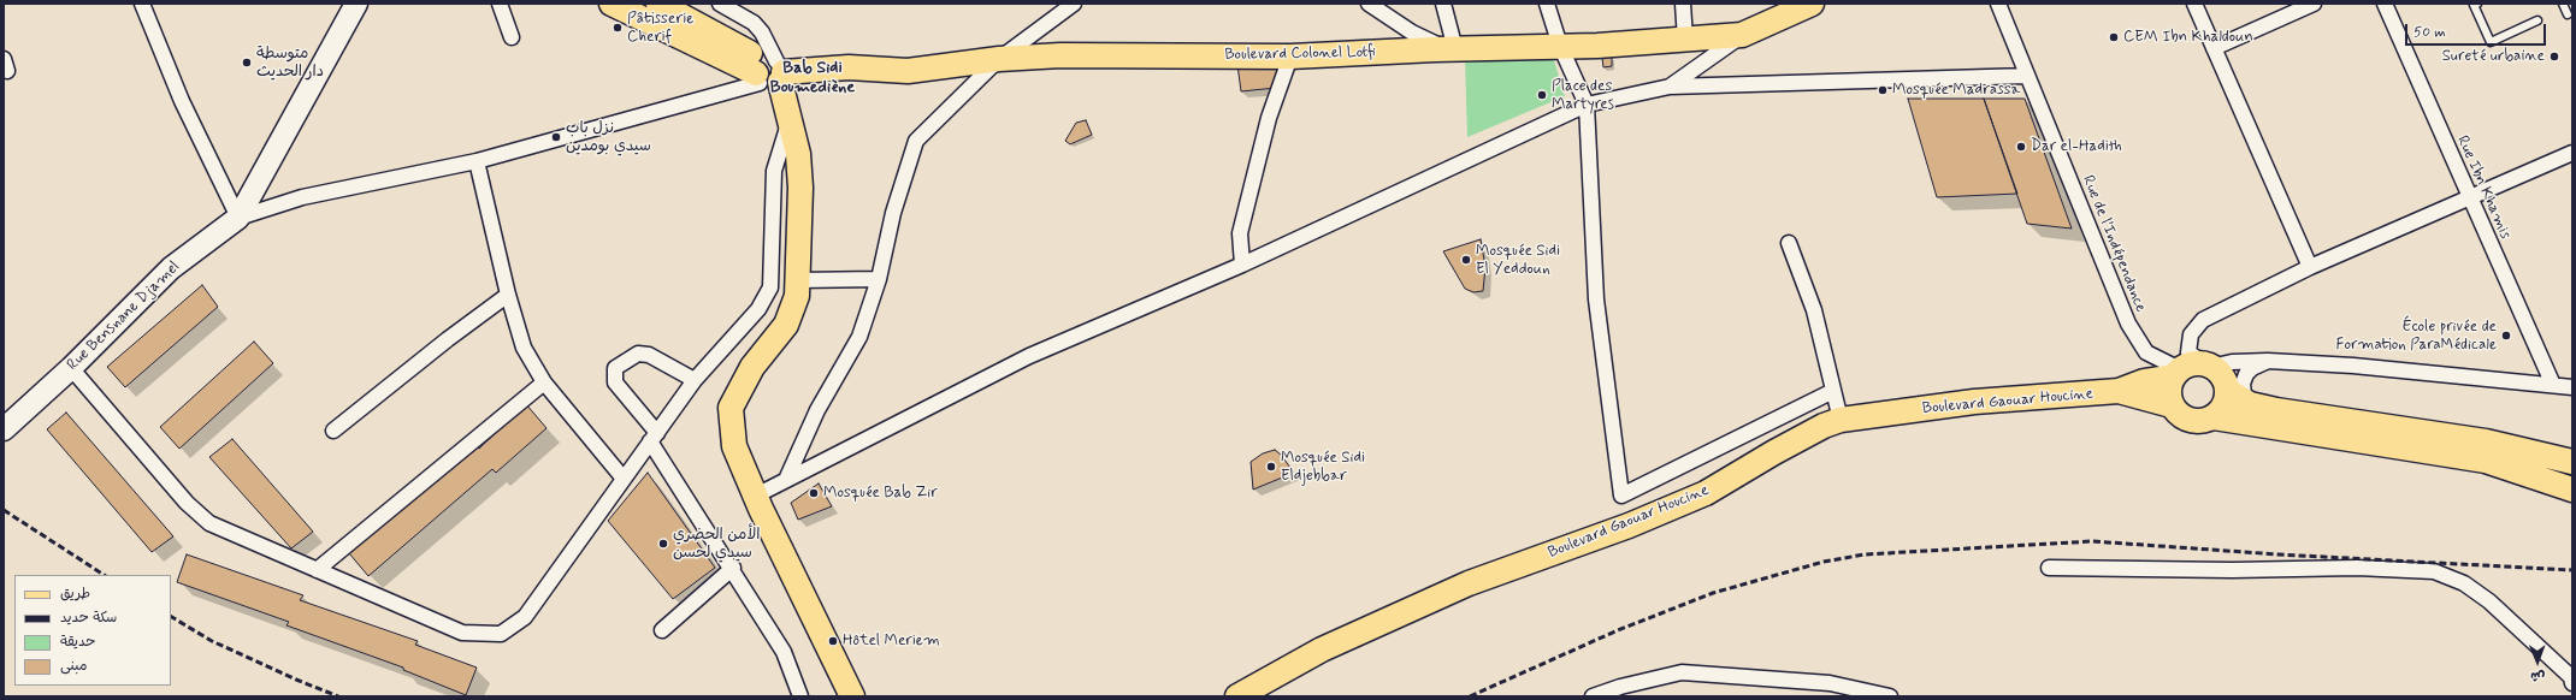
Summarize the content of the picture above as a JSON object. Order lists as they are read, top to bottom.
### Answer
{
  "streets": {
    "main road": ["Boulevard Colonel Lotfi", "Rue Bensnane Djamel", "Boulevard Gaouar Houcine"],
    "street": ["Rue Ibn Khamis", "Rue de l'Indépendance"]
  },
  "districts": ["Bab Sidi Boumediène"],
  "places": [
    "Pâtisserie Cherif",
    "CEM Ibn Khaldoun",
    "Sureté urbaine",
    "متوسطة دار الحديث",
    "Mosquée Madrassa",
    "Place des Martyres",
    "نزل باب سيدي بومدين",
    "Dar el-Hadith",
    "Mosquée Sidi El Yeddoun",
    "École privée de Formation ParaMédicale",
    "Mosquée Sidi Eldjebbar",
    "Mosquée Bab Zir",
    "الأمن الحضري سيدي لحسن",
    "Hôtel Meriem"
  ],
  "legend": [
    "طريق",
    "سكة حديد",
    "حديقة",
    "مبنى"
  ],
  "scale_bar": "50 m",
  "north": "bottom"
}
